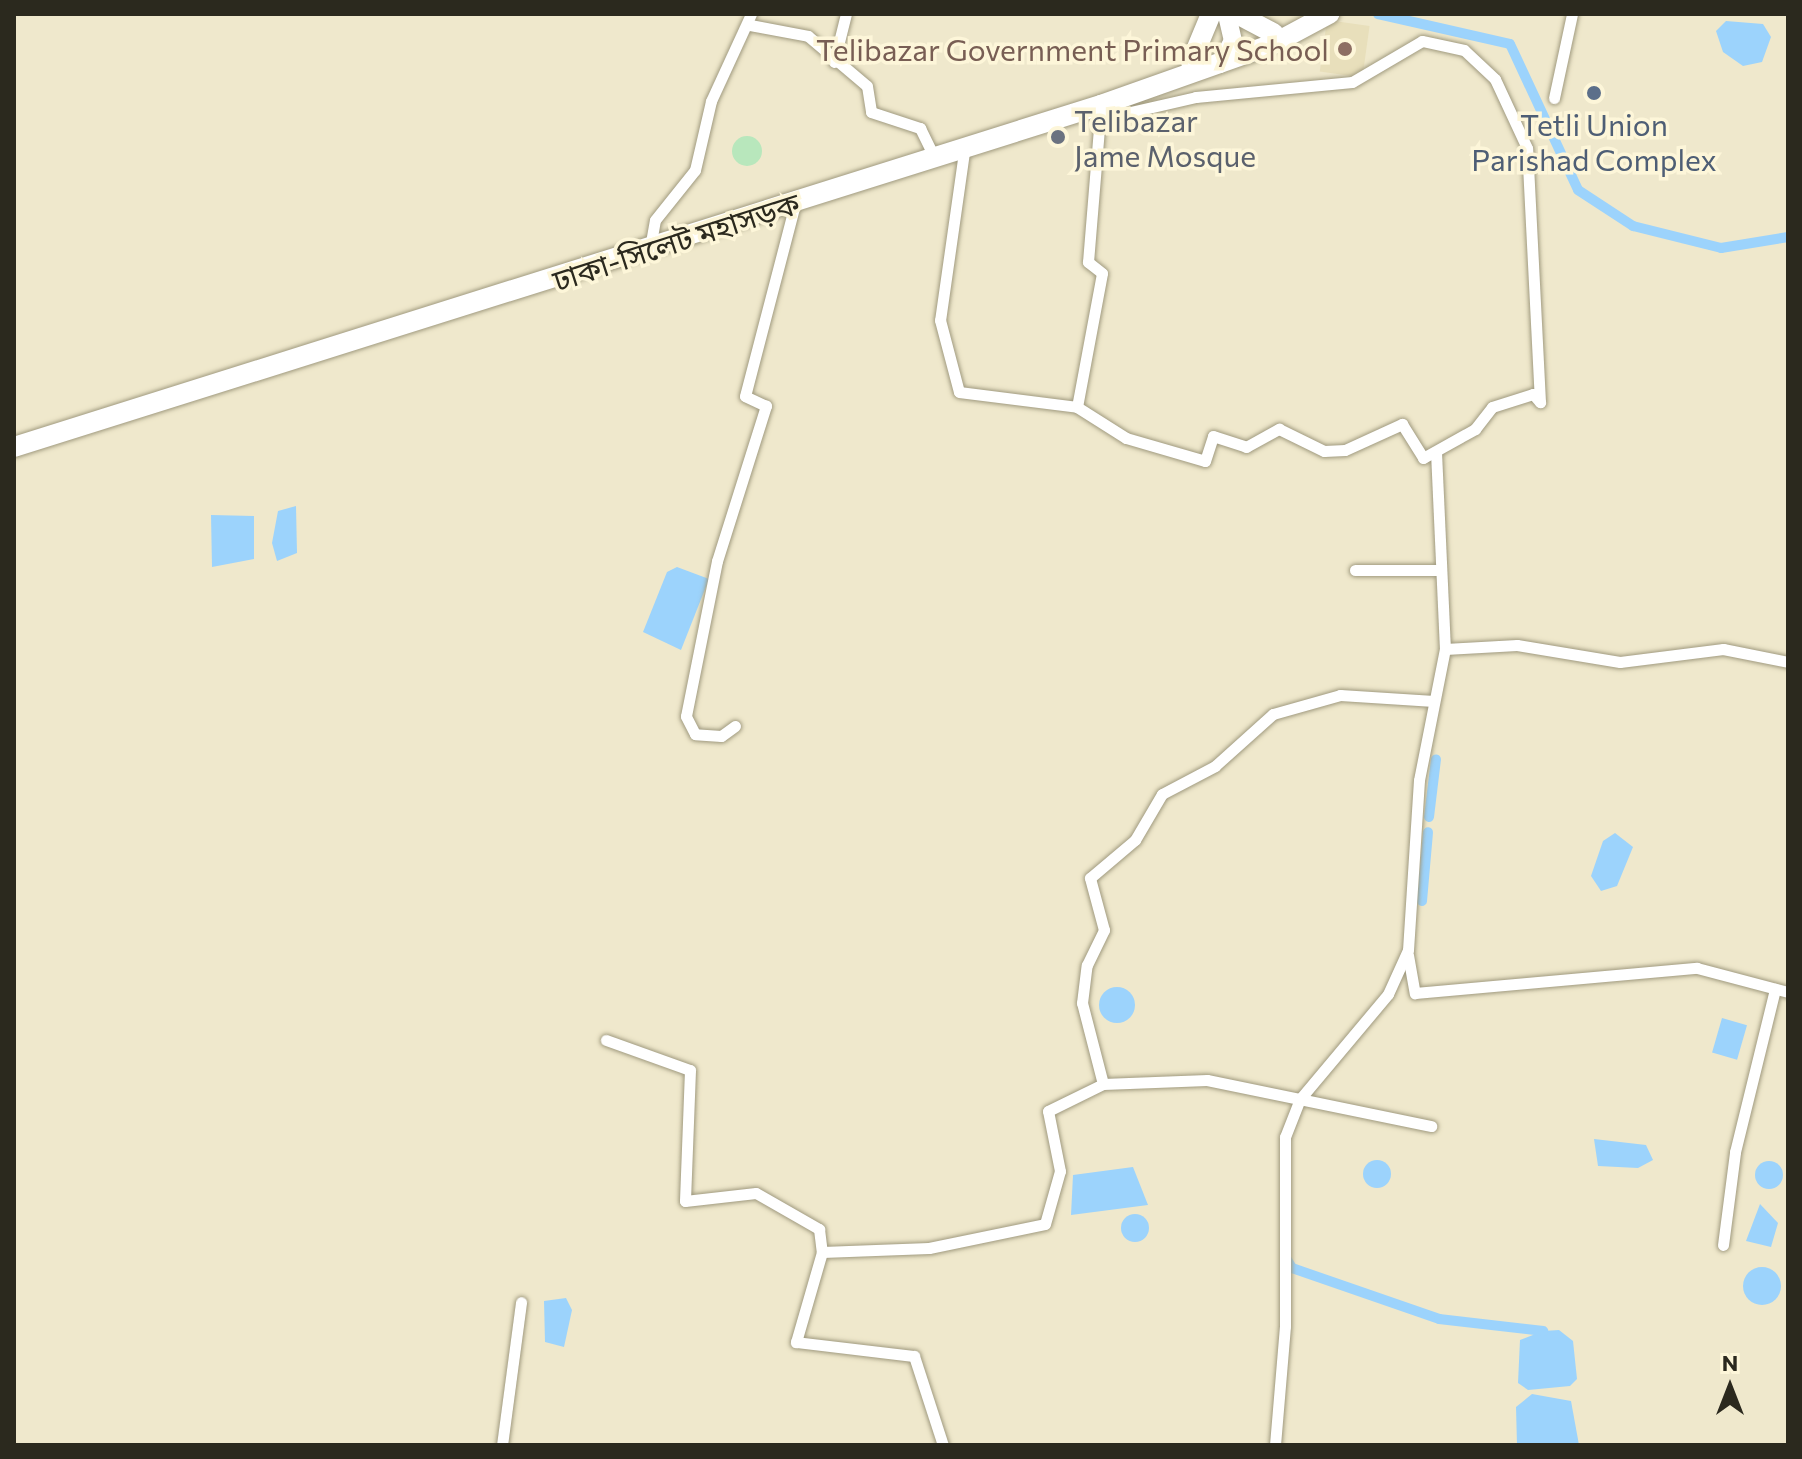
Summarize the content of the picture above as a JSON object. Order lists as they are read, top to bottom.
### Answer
{
  "streets": {
    "highway": ["ঢাকা-সিলেট মহাসড়ক"]
  },
  "places": ["Telibazar Government Primary School", "Tetli Union Parishad Complex", "Telibazar Jame Mosque"],
  "north": "top"
}
